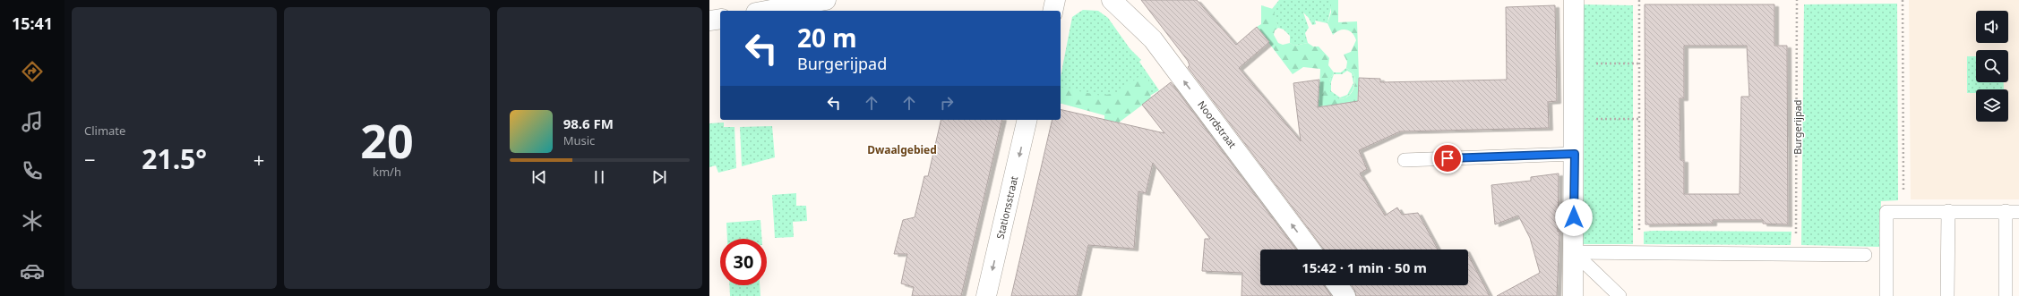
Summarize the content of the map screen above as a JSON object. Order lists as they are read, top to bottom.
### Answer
{
  "streets": {
    "street": ["Noordstraat", "Stationsstraat"],
    "path": ["Burgerijpad"]
  },
  "one_way": ["Noordstraat", "Stationsstraat"],
  "districts": ["Dwaalgebied"],
  "page": {
    "tabs": "15:41",
    "tile": [
      "Climate",
      ["20", "km/h"]
    ],
    "turn": ["20 m", "Burgerijpad"],
    "song": ["98.6 FM", "Music"],
    "heat": ["−", "21.5°", "+"],
    "limit": "30",
    "trip": "15:42 · 1 min · 50 m"
  }
}
